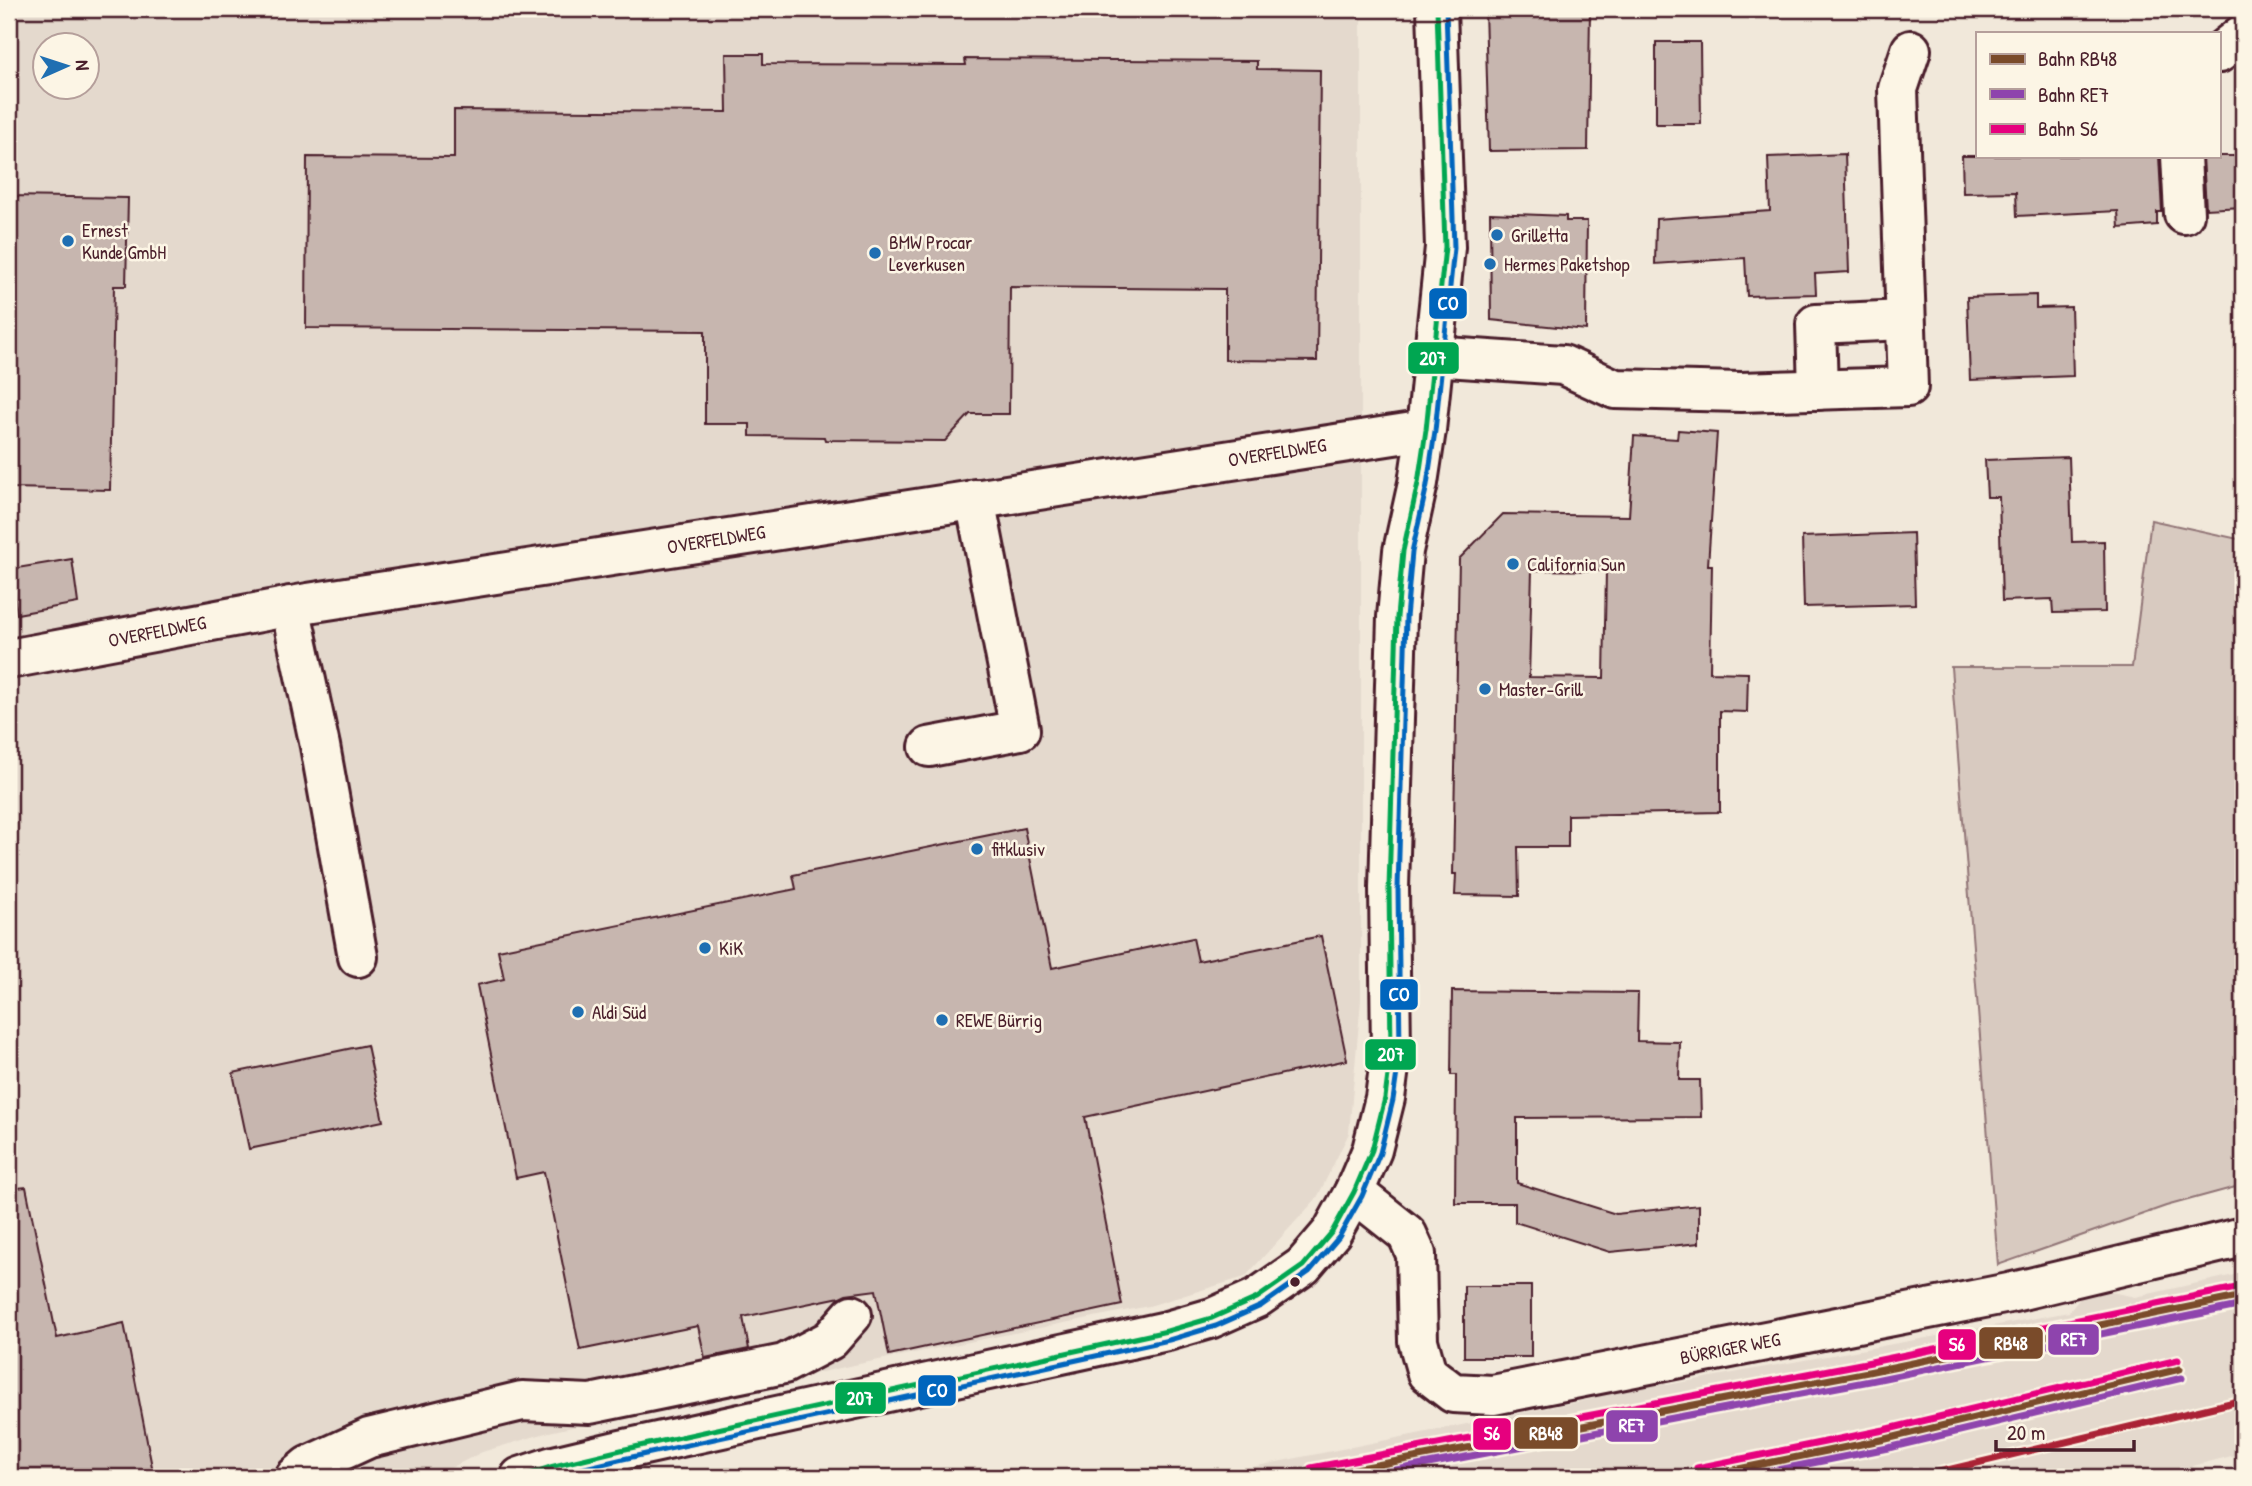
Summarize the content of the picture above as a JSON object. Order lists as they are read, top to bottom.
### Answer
{
  "streets": {
    "street": ["OVERFELDWEG", "BÜRRIGER WEG"]
  },
  "places": [
    "Grilletta",
    "Ernest Kunde GmbH",
    "BMW Procar Leverkusen",
    "Hermes Paketshop",
    "California Sun",
    "Master-Grill",
    "fitklusiv",
    "KiK",
    "Aldi Süd",
    "REWE Bürrig"
  ],
  "lines": [
    "transit line 207",
    "transit line CO",
    "rail line S6",
    "rail line RB48",
    "rail line RE7"
  ],
  "legend": ["Bahn RB48", "Bahn RE7", "Bahn S6"],
  "scale_bar": "20 m",
  "north": "right"
}
